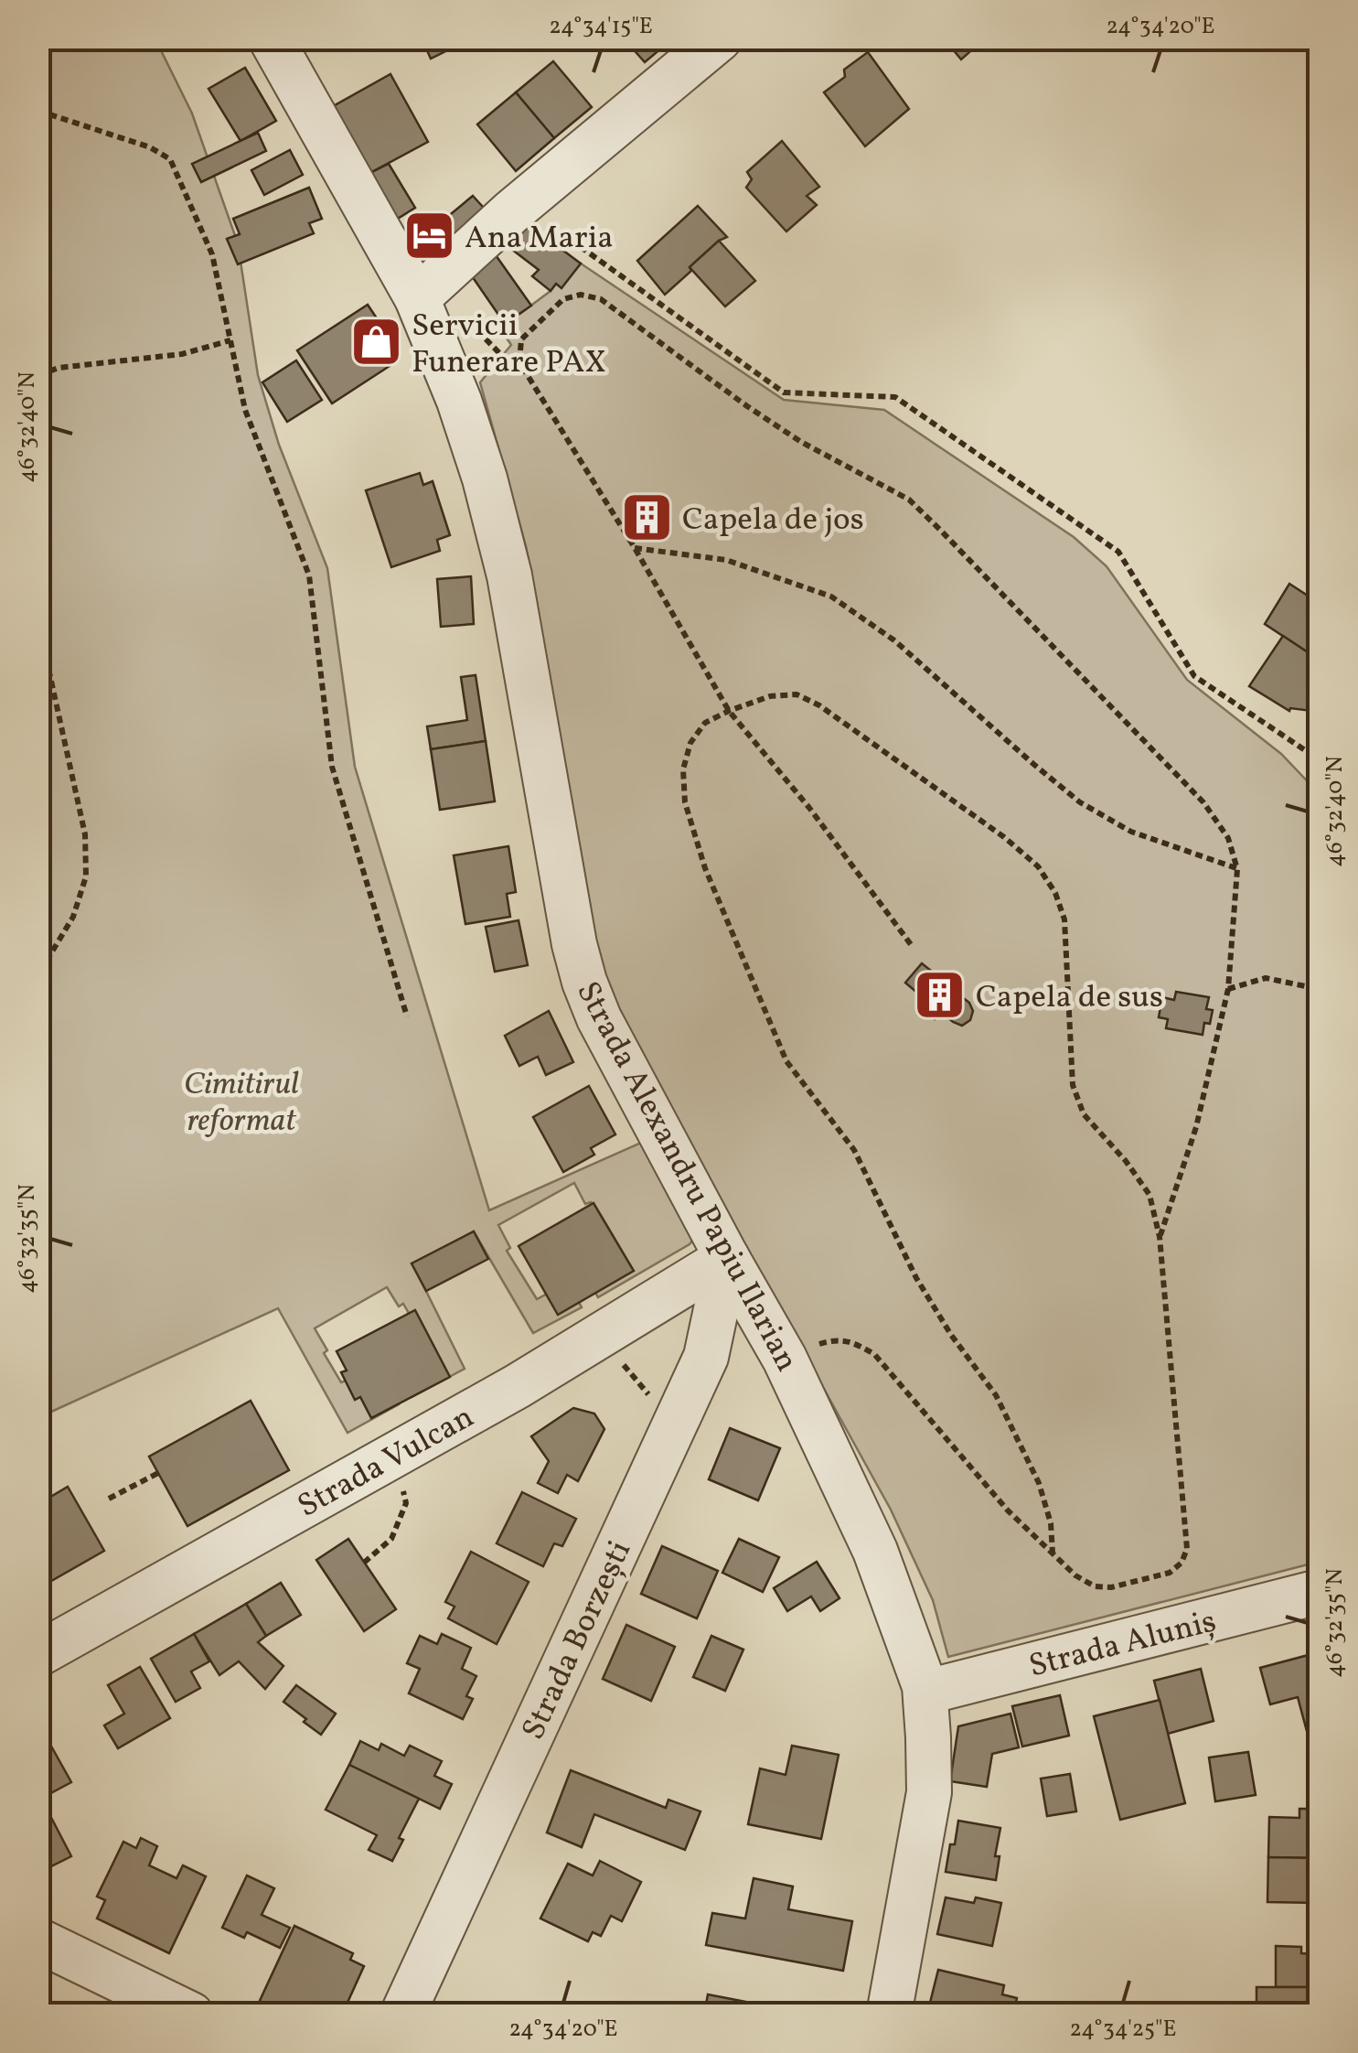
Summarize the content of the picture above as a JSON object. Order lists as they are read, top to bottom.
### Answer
{
  "streets": {
    "street": [
      "Strada Alexandru Papiu Ilarian",
      "Strada Vulcan",
      "Strada Borzești",
      "Strada Aluniș"
    ]
  },
  "crossings": [
    ["Strada Alexandru Papiu Ilarian", "Strada Vulcan"],
    ["Strada Alexandru Papiu Ilarian", "Strada Borzești"],
    ["Strada Alexandru Papiu Ilarian", "Strada Aluniș"],
    ["Strada Vulcan", "Strada Borzești"]
  ],
  "parks": ["Cimitirul reformat"],
  "places": {
    "hotel": ["Ana Maria"],
    "shop": ["Servicii Funerare PAX"],
    "building": ["Capela de jos", "Capela de sus"]
  },
  "coordinates": [
    "24°34'15\"E",
    "24°34'20\"E",
    "46°32'40\"N",
    "46°32'35\"N",
    "24°34'25\"E"
  ]
}
